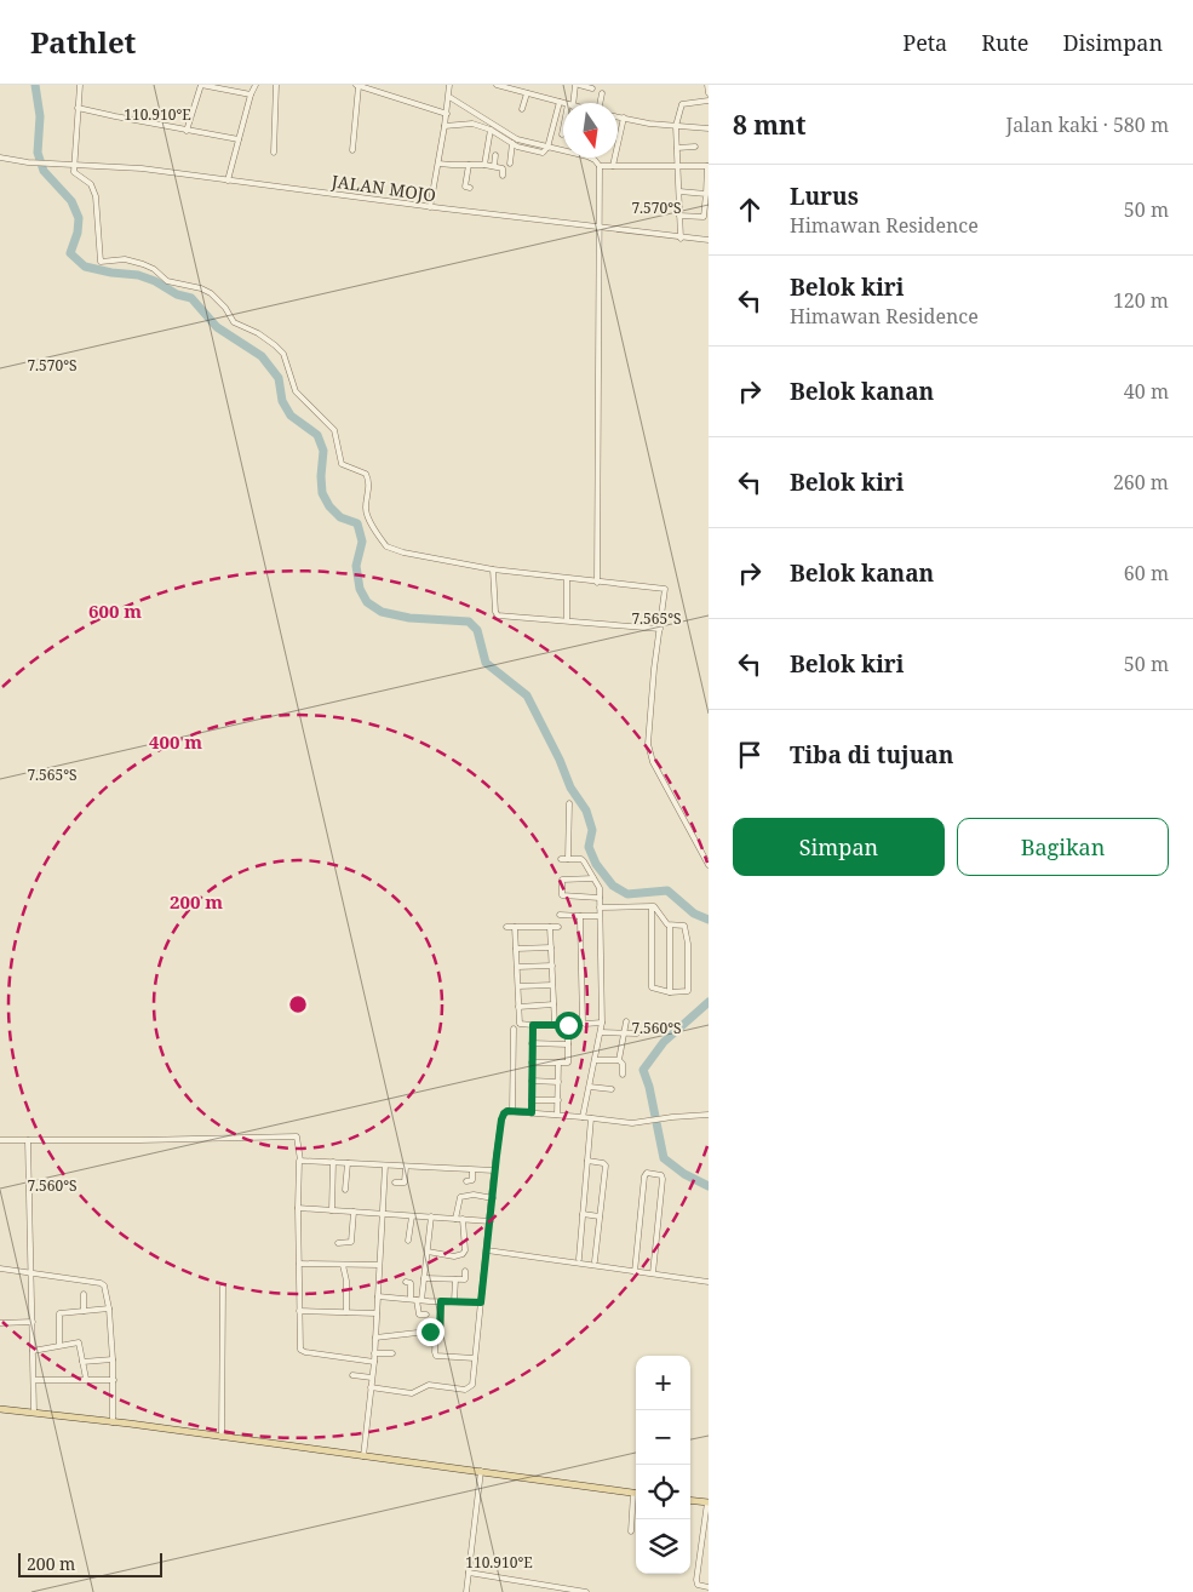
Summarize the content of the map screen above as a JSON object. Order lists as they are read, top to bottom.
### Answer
{
  "streets": {
    "street": ["JALAN MOJO"]
  },
  "scale_bar": "200 m",
  "north": "bottom",
  "page": {
    "header": "Pathlet",
    "nav": ["Peta", "Rute", "Disimpan"],
    "heading": ["8 mnt", "Jalan kaki · 580 m"],
    "list": [
      ["Lurus", "Himawan Residence", "50 m"],
      ["Belok kiri", "Himawan Residence", "120 m"],
      ["Belok kanan", "40 m"],
      ["Belok kiri", "260 m"],
      ["Belok kanan", "60 m"],
      ["Belok kiri", "50 m"],
      "Tiba di tujuan"
    ],
    "buttons": ["Simpan", "Bagikan"],
    "map_buttons": ["+", "−"],
    "scale": "200 m"
  },
  "coordinates": [
    "110.910°E",
    "7.570°S",
    "7.565°S",
    "7.560°S"
  ],
  "rings": ["600 m", "400 m", "200 m"]
}
